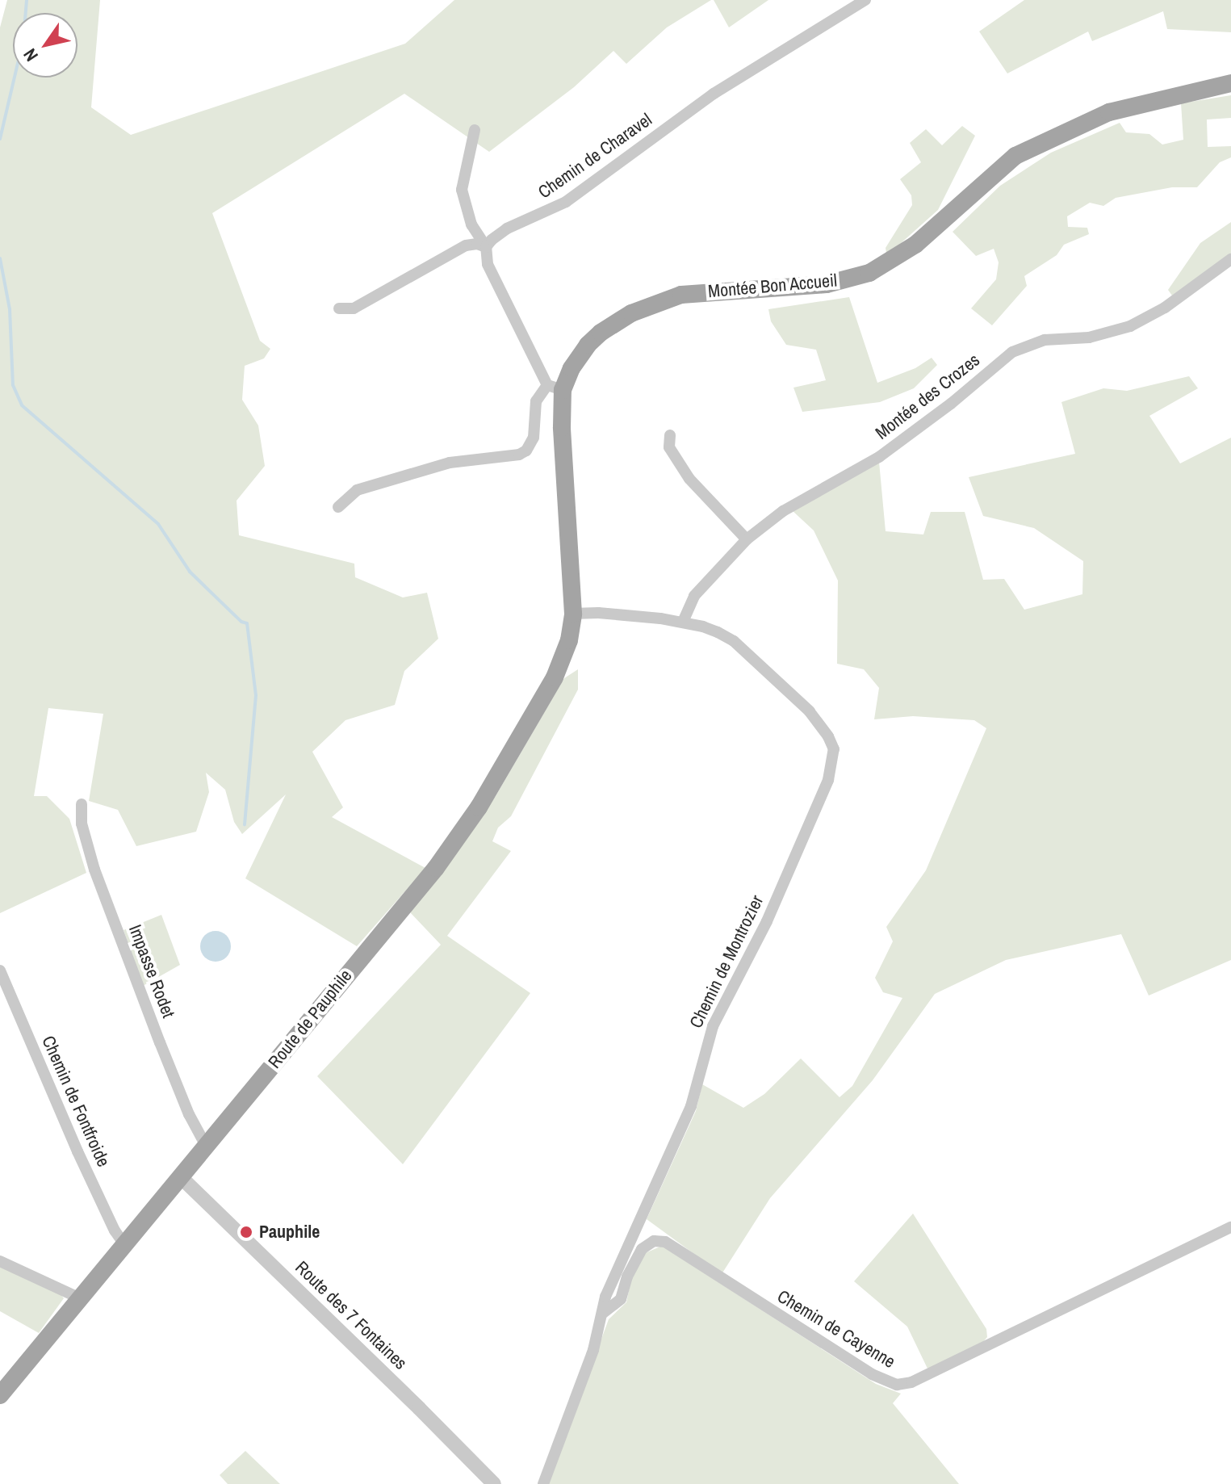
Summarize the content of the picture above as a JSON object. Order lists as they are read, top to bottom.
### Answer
{
  "streets": {
    "main road": ["Montée Bon Accueil", "Route de Pauphile"],
    "street": [
      "Chemin de Charavel",
      "Montée des Crozes",
      "Chemin de Montrozier",
      "Impasse Rodet",
      "Chemin de Fontfroide",
      "Route des 7 Fontaines",
      "Chemin de Cayenne"
    ]
  },
  "crossings": [
    ["Montée Bon Accueil", "Chemin de Montrozier"],
    ["Montée Bon Accueil", "Route de Pauphile"],
    ["Montée des Crozes", "Chemin de Montrozier"],
    ["Chemin de Montrozier", "Route de Pauphile"],
    ["Chemin de Montrozier", "Chemin de Cayenne"],
    ["Impasse Rodet", "Route de Pauphile"],
    ["Route de Pauphile", "Chemin de Fontfroide"],
    ["Route de Pauphile", "Route des 7 Fontaines"]
  ],
  "places": ["Pauphile"],
  "north": "bottom left"
}
